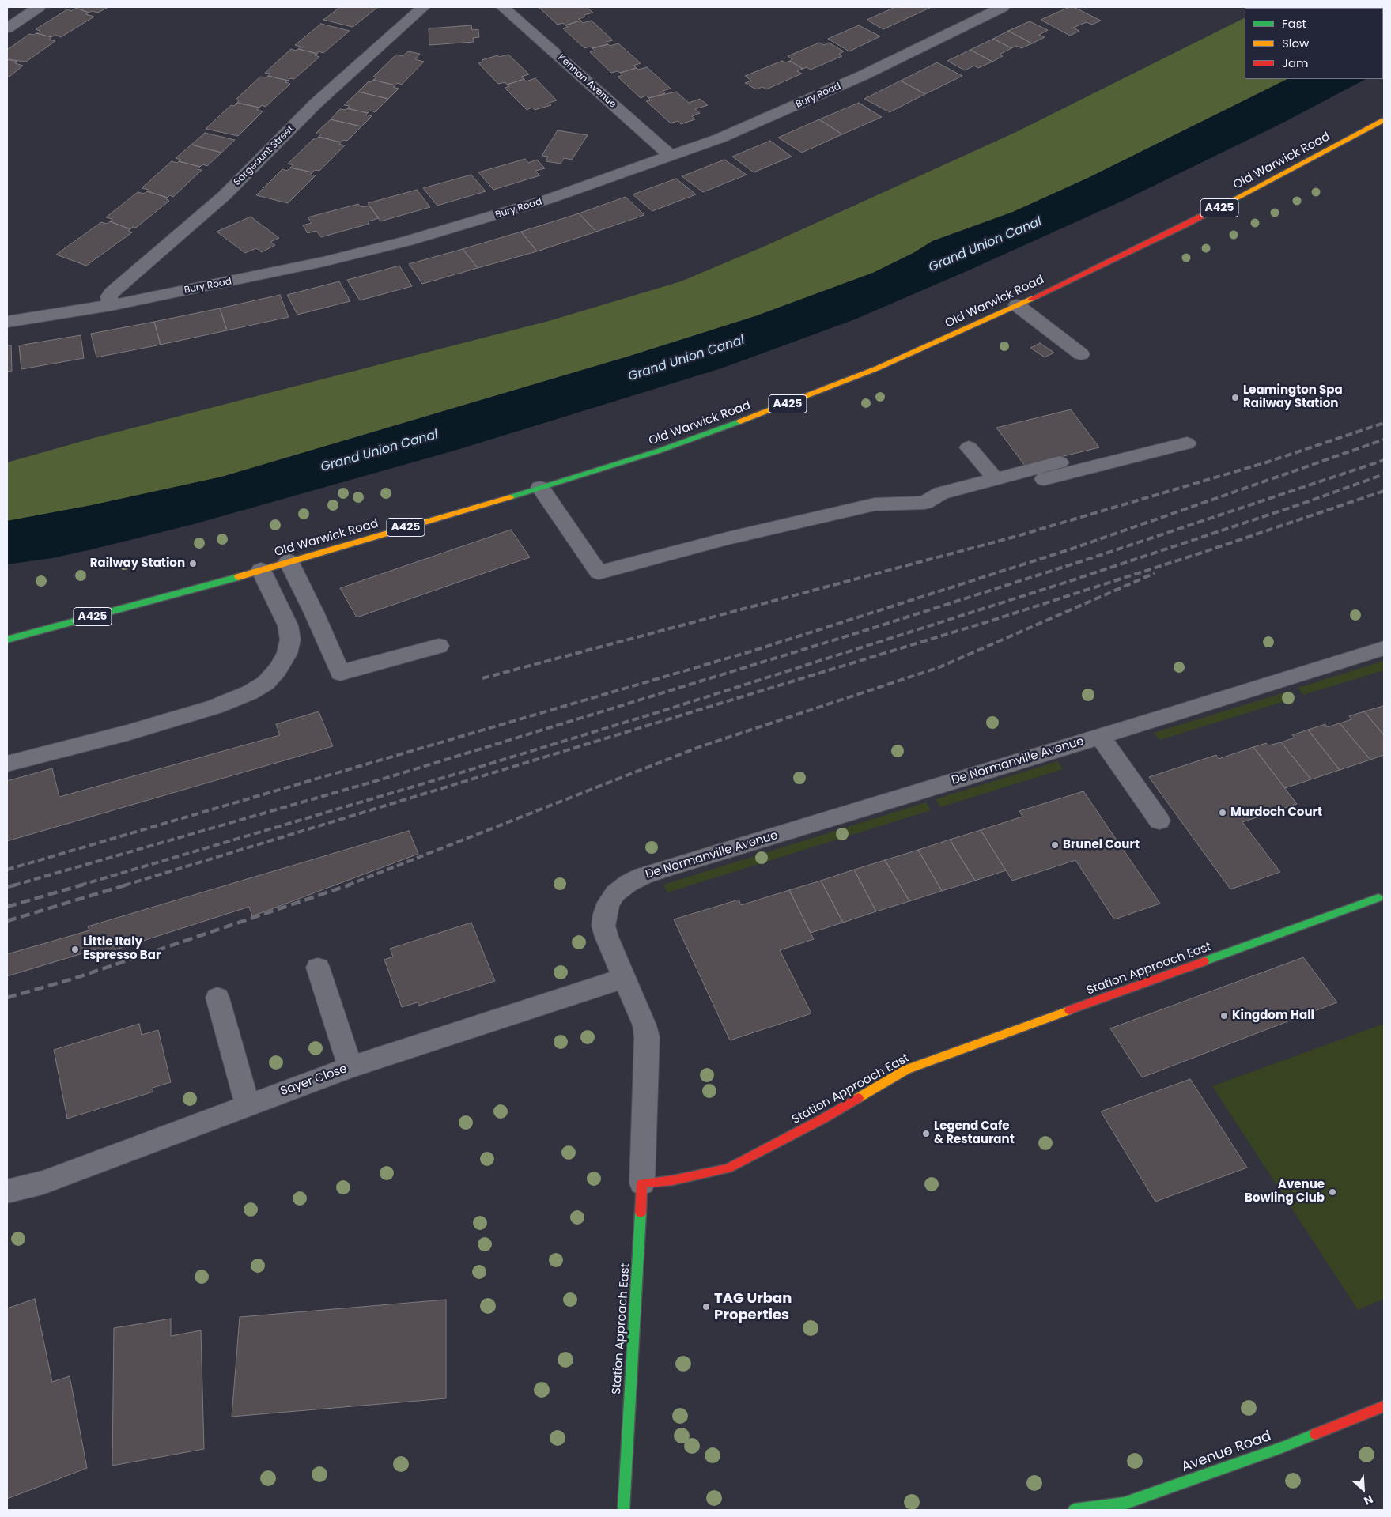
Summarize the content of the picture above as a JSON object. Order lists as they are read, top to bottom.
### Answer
{
  "streets": {
    "main road": [
      "Old Warwick Road",
      "A425",
      "Station Approach East",
      "Avenue Road"
    ],
    "street": [
      "Kennan Avenue",
      "Bury Road",
      "Sargeaunt Street",
      "De Normanville Avenue",
      "Sayer Close"
    ]
  },
  "crossings": [
    ["Kennan Avenue", "Bury Road"],
    ["Bury Road", "Sargeaunt Street"],
    ["De Normanville Avenue", "Station Approach East"],
    ["De Normanville Avenue", "Sayer Close"]
  ],
  "water": ["Grand Union Canal"],
  "places": [
    "Leamington Spa Railway Station",
    "Railway Station",
    "Murdoch Court",
    "Brunel Court",
    "Little Italy Espresso Bar",
    "Kingdom Hall",
    "Legend Cafe & Restaurant",
    "Avenue Bowling Club",
    "TAG Urban Properties"
  ],
  "legend": ["Fast", "Slow", "Jam"],
  "north": "bottom right"
}
